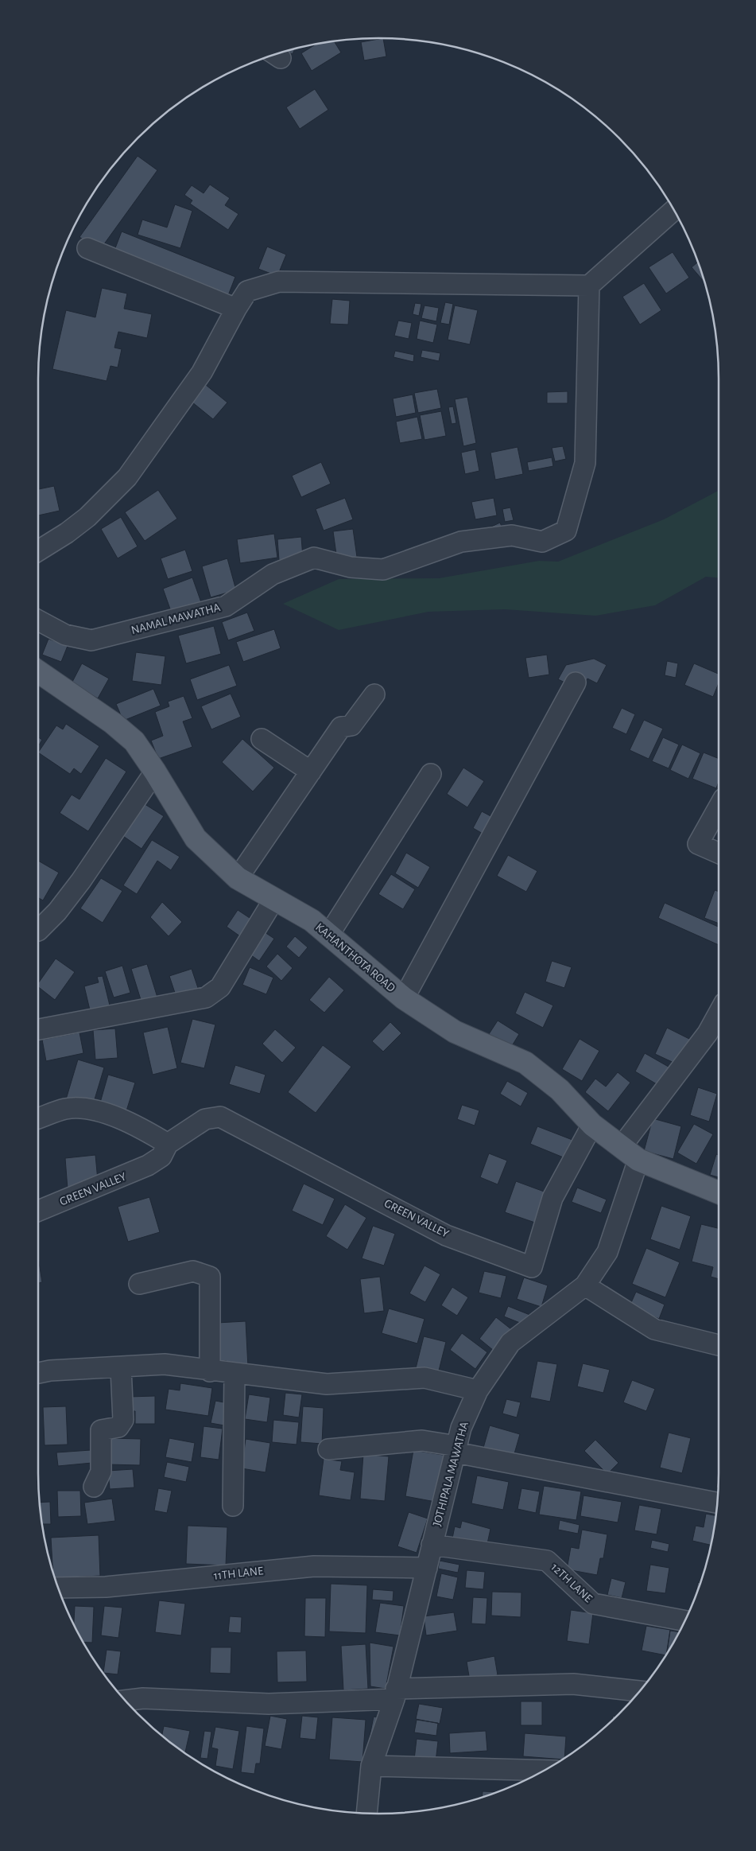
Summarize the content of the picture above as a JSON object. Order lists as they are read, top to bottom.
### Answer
{
  "streets": {
    "main road": ["KAHANTHOTA ROAD"],
    "street": [
      "NAMAL MAWATHA",
      "GREEN VALLEY",
      "JOTHIPALA MAWATHA",
      "11TH LANE",
      "12TH LANE"
    ]
  },
  "crossings": [
    ["KAHANTHOTA ROAD", "GREEN VALLEY"],
    ["KAHANTHOTA ROAD", "JOTHIPALA MAWATHA"],
    ["JOTHIPALA MAWATHA", "11TH LANE"],
    ["JOTHIPALA MAWATHA", "12TH LANE"]
  ]
}
